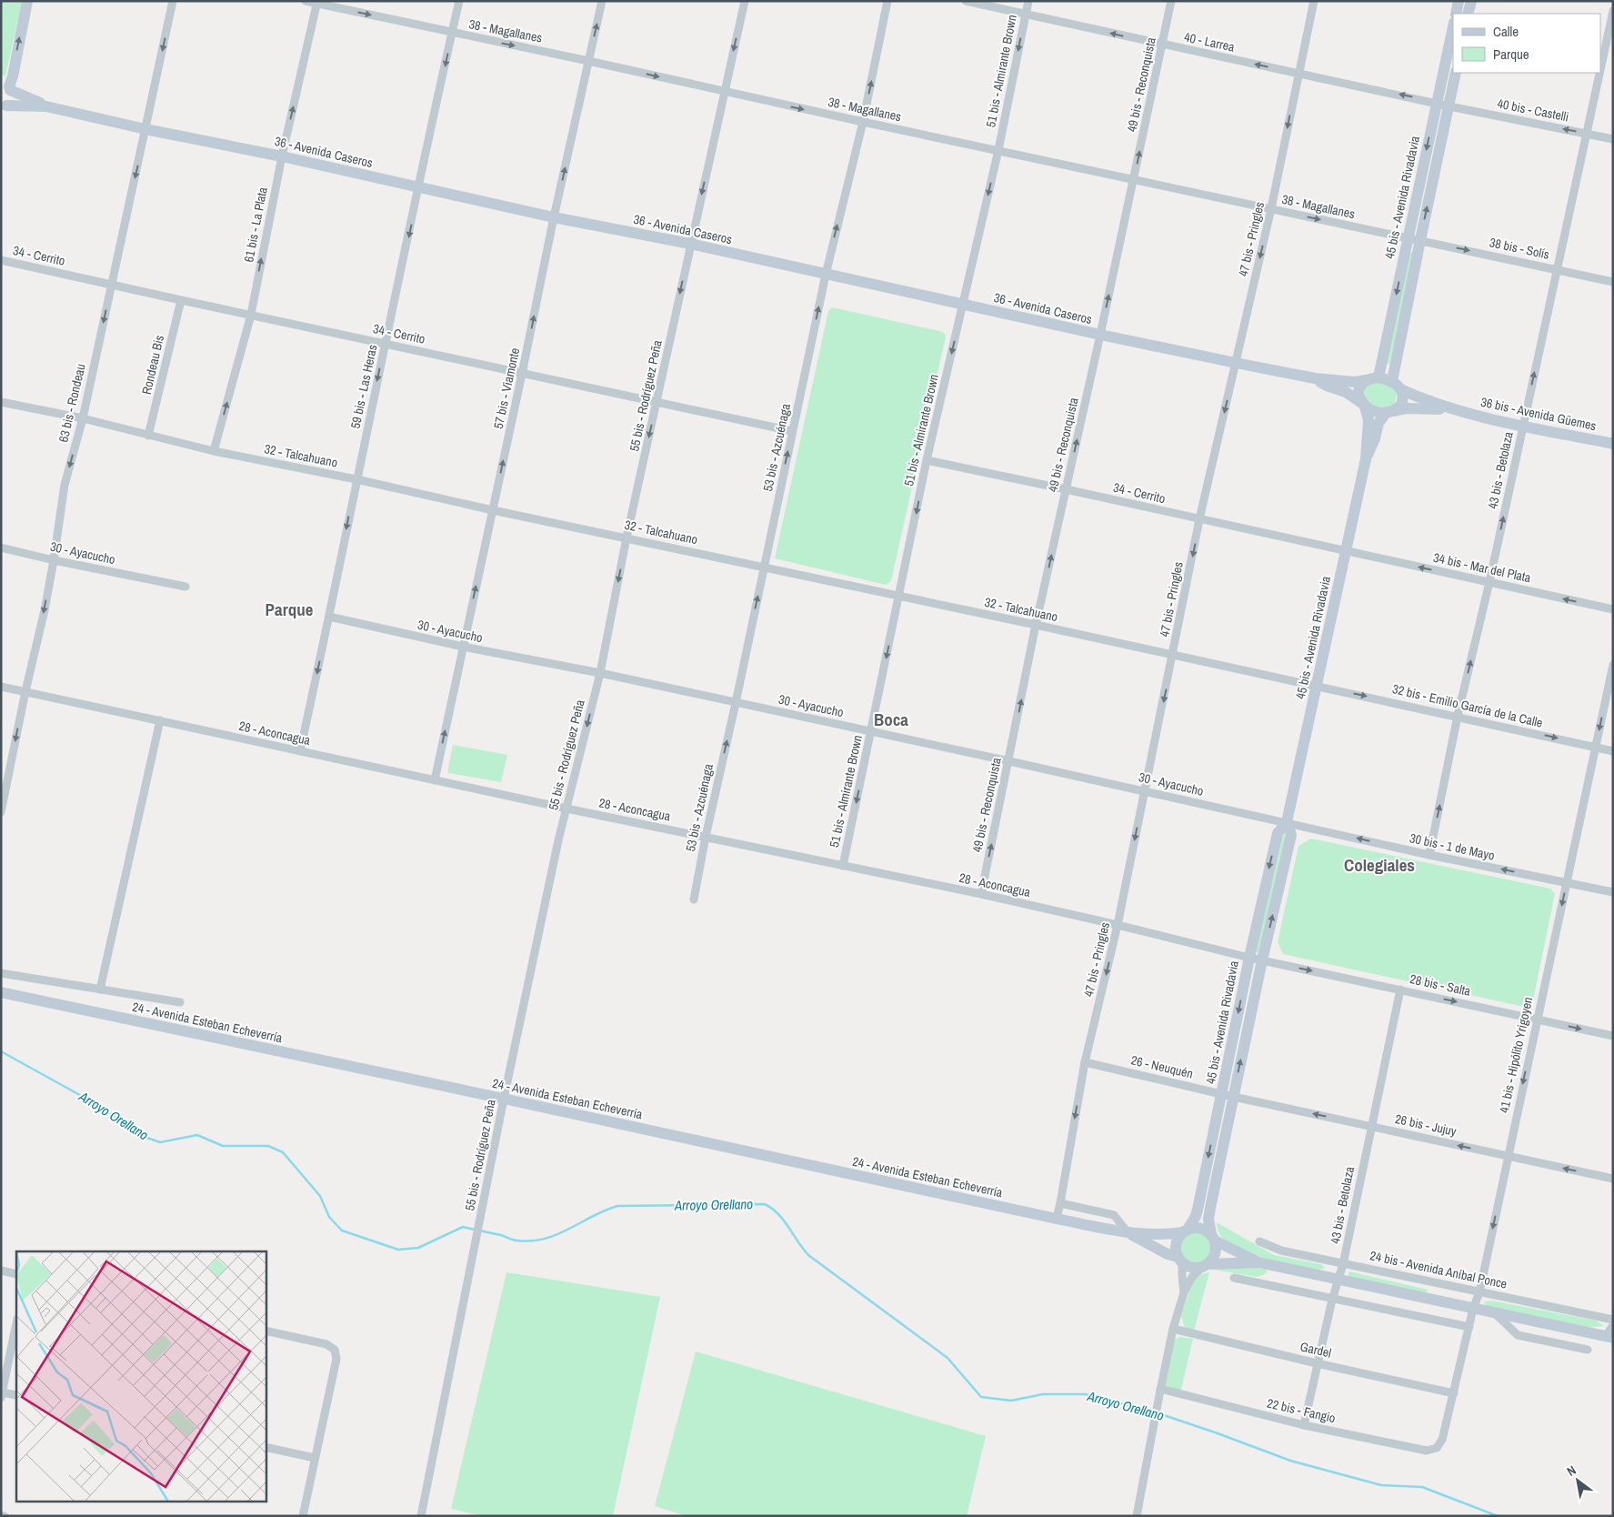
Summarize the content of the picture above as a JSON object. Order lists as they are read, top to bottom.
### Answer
{
  "streets": {
    "main road": [
      "36 - Avenida Caseros",
      "45 bis - Avenida Rivadavia",
      "36 bis - Avenida Güemes",
      "24 - Avenida Esteban Echeverría"
    ],
    "street": [
      "38 - Magallanes",
      "40 - Larrea",
      "51 bis - Almirante Brown",
      "49 bis - Reconquista",
      "40 bis - Castelli",
      "61 bis - La Plata",
      "47 bis - Pringles",
      "38 bis - Solís",
      "34 - Cerrito",
      "Rondeau Bis",
      "59 bis - Las Heras",
      "57 bis - Viamonte",
      "55 bis - Rodríguez Peña",
      "63 bis - Rondeau",
      "53 bis - Azcuénaga",
      "32 - Talcahuano",
      "43 bis - Betolaza",
      "30 - Ayacucho",
      "34 bis - Mar del Plata",
      "32 bis - Emilio García de la Calle",
      "28 - Aconcagua",
      "30 bis - 1 de Mayo",
      "28 bis - Salta",
      "41 bis - Hipólito Yrigoyen",
      "26 - Neuquén",
      "26 bis - Jujuy",
      "24 bis - Avenida Aníbal Ponce",
      "Gardel",
      "22 bis - Fangio"
    ]
  },
  "crossings": [
    ["38 - Magallanes", "51 bis - Almirante Brown"],
    ["38 - Magallanes", "49 bis - Reconquista"],
    ["38 - Magallanes", "45 bis - Avenida Rivadavia"],
    ["38 - Magallanes", "61 bis - La Plata"],
    ["38 - Magallanes", "47 bis - Pringles"],
    ["38 - Magallanes", "38 bis - Solís"],
    ["38 - Magallanes", "59 bis - Las Heras"],
    ["38 - Magallanes", "57 bis - Viamonte"],
    ["38 - Magallanes", "55 bis - Rodríguez Peña"],
    ["38 - Magallanes", "53 bis - Azcuénaga"],
    ["40 - Larrea", "51 bis - Almirante Brown"],
    ["40 - Larrea", "49 bis - Reconquista"],
    ["40 - Larrea", "40 bis - Castelli"],
    ["40 - Larrea", "45 bis - Avenida Rivadavia"],
    ["40 - Larrea", "47 bis - Pringles"],
    ["51 bis - Almirante Brown", "36 - Avenida Caseros"],
    ["51 bis - Almirante Brown", "34 - Cerrito"],
    ["51 bis - Almirante Brown", "32 - Talcahuano"],
    ["51 bis - Almirante Brown", "30 - Ayacucho"],
    ["51 bis - Almirante Brown", "28 - Aconcagua"],
    ["49 bis - Reconquista", "36 - Avenida Caseros"],
    ["49 bis - Reconquista", "34 - Cerrito"],
    ["49 bis - Reconquista", "32 - Talcahuano"],
    ["49 bis - Reconquista", "30 - Ayacucho"],
    ["49 bis - Reconquista", "28 - Aconcagua"],
    ["40 bis - Castelli", "45 bis - Avenida Rivadavia"],
    ["40 bis - Castelli", "43 bis - Betolaza"],
    ["36 - Avenida Caseros", "45 bis - Avenida Rivadavia"],
    ["36 - Avenida Caseros", "61 bis - La Plata"],
    ["36 - Avenida Caseros", "47 bis - Pringles"],
    ["36 - Avenida Caseros", "59 bis - Las Heras"],
    ["36 - Avenida Caseros", "57 bis - Viamonte"],
    ["36 - Avenida Caseros", "55 bis - Rodríguez Peña"],
    ["36 - Avenida Caseros", "63 bis - Rondeau"],
    ["36 - Avenida Caseros", "36 bis - Avenida Güemes"],
    ["36 - Avenida Caseros", "53 bis - Azcuénaga"],
    ["45 bis - Avenida Rivadavia", "38 bis - Solís"],
    ["45 bis - Avenida Rivadavia", "34 - Cerrito"],
    ["45 bis - Avenida Rivadavia", "36 bis - Avenida Güemes"],
    ["45 bis - Avenida Rivadavia", "32 - Talcahuano"],
    ["45 bis - Avenida Rivadavia", "30 - Ayacucho"],
    ["45 bis - Avenida Rivadavia", "34 bis - Mar del Plata"],
    ["45 bis - Avenida Rivadavia", "32 bis - Emilio García de la Calle"],
    ["45 bis - Avenida Rivadavia", "28 - Aconcagua"],
    ["45 bis - Avenida Rivadavia", "30 bis - 1 de Mayo"],
    ["45 bis - Avenida Rivadavia", "28 bis - Salta"],
    ["45 bis - Avenida Rivadavia", "24 - Avenida Esteban Echeverría"],
    ["45 bis - Avenida Rivadavia", "26 - Neuquén"],
    ["45 bis - Avenida Rivadavia", "26 bis - Jujuy"],
    ["61 bis - La Plata", "34 - Cerrito"],
    ["61 bis - La Plata", "32 - Talcahuano"],
    ["47 bis - Pringles", "34 - Cerrito"],
    ["47 bis - Pringles", "32 - Talcahuano"],
    ["47 bis - Pringles", "30 - Ayacucho"],
    ["47 bis - Pringles", "28 - Aconcagua"],
    ["47 bis - Pringles", "24 - Avenida Esteban Echeverría"],
    ["47 bis - Pringles", "26 - Neuquén"],
    ["38 bis - Solís", "43 bis - Betolaza"],
    ["34 - Cerrito", "Rondeau Bis"],
    ["34 - Cerrito", "59 bis - Las Heras"],
    ["34 - Cerrito", "57 bis - Viamonte"],
    ["34 - Cerrito", "55 bis - Rodríguez Peña"],
    ["34 - Cerrito", "63 bis - Rondeau"],
    ["34 - Cerrito", "53 bis - Azcuénaga"],
    ["34 - Cerrito", "34 bis - Mar del Plata"],
    ["Rondeau Bis", "32 - Talcahuano"],
    ["59 bis - Las Heras", "32 - Talcahuano"],
    ["59 bis - Las Heras", "30 - Ayacucho"],
    ["59 bis - Las Heras", "28 - Aconcagua"],
    ["57 bis - Viamonte", "32 - Talcahuano"],
    ["57 bis - Viamonte", "30 - Ayacucho"],
    ["57 bis - Viamonte", "28 - Aconcagua"],
    ["55 bis - Rodríguez Peña", "32 - Talcahuano"],
    ["55 bis - Rodríguez Peña", "30 - Ayacucho"],
    ["55 bis - Rodríguez Peña", "28 - Aconcagua"],
    ["55 bis - Rodríguez Peña", "24 - Avenida Esteban Echeverría"],
    ["63 bis - Rondeau", "32 - Talcahuano"],
    ["63 bis - Rondeau", "30 - Ayacucho"],
    ["63 bis - Rondeau", "28 - Aconcagua"],
    ["36 bis - Avenida Güemes", "43 bis - Betolaza"],
    ["53 bis - Azcuénaga", "32 - Talcahuano"],
    ["53 bis - Azcuénaga", "30 - Ayacucho"],
    ["53 bis - Azcuénaga", "28 - Aconcagua"],
    ["32 - Talcahuano", "32 bis - Emilio García de la Calle"],
    ["43 bis - Betolaza", "34 bis - Mar del Plata"],
    ["43 bis - Betolaza", "32 bis - Emilio García de la Calle"],
    ["43 bis - Betolaza", "30 bis - 1 de Mayo"],
    ["43 bis - Betolaza", "28 bis - Salta"],
    ["43 bis - Betolaza", "26 bis - Jujuy"],
    ["43 bis - Betolaza", "24 bis - Avenida Aníbal Ponce"],
    ["43 bis - Betolaza", "Gardel"],
    ["43 bis - Betolaza", "22 bis - Fangio"],
    ["30 - Ayacucho", "30 bis - 1 de Mayo"],
    ["32 bis - Emilio García de la Calle", "41 bis - Hipólito Yrigoyen"],
    ["28 - Aconcagua", "28 bis - Salta"],
    ["30 bis - 1 de Mayo", "41 bis - Hipólito Yrigoyen"],
    ["28 bis - Salta", "41 bis - Hipólito Yrigoyen"],
    ["41 bis - Hipólito Yrigoyen", "26 bis - Jujuy"],
    ["41 bis - Hipólito Yrigoyen", "24 bis - Avenida Aníbal Ponce"],
    ["41 bis - Hipólito Yrigoyen", "Gardel"],
    ["41 bis - Hipólito Yrigoyen", "22 bis - Fangio"],
    ["26 - Neuquén", "26 bis - Jujuy"]
  ],
  "one_way": [
    "38 - Magallanes",
    "40 - Larrea",
    "51 bis - Almirante Brown",
    "49 bis - Reconquista",
    "40 bis - Castelli",
    "61 bis - La Plata",
    "47 bis - Pringles",
    "38 bis - Solís",
    "59 bis - Las Heras",
    "57 bis - Viamonte",
    "55 bis - Rodríguez Peña",
    "63 bis - Rondeau",
    "53 bis - Azcuénaga",
    "43 bis - Betolaza",
    "34 bis - Mar del Plata",
    "32 bis - Emilio García de la Calle",
    "30 bis - 1 de Mayo",
    "28 bis - Salta",
    "41 bis - Hipólito Yrigoyen",
    "26 bis - Jujuy"
  ],
  "districts": ["Parque", "Boca", "Colegiales"],
  "water": ["Arroyo Orellano"],
  "legend": ["Calle", "Parque"],
  "north": "top left"
}
